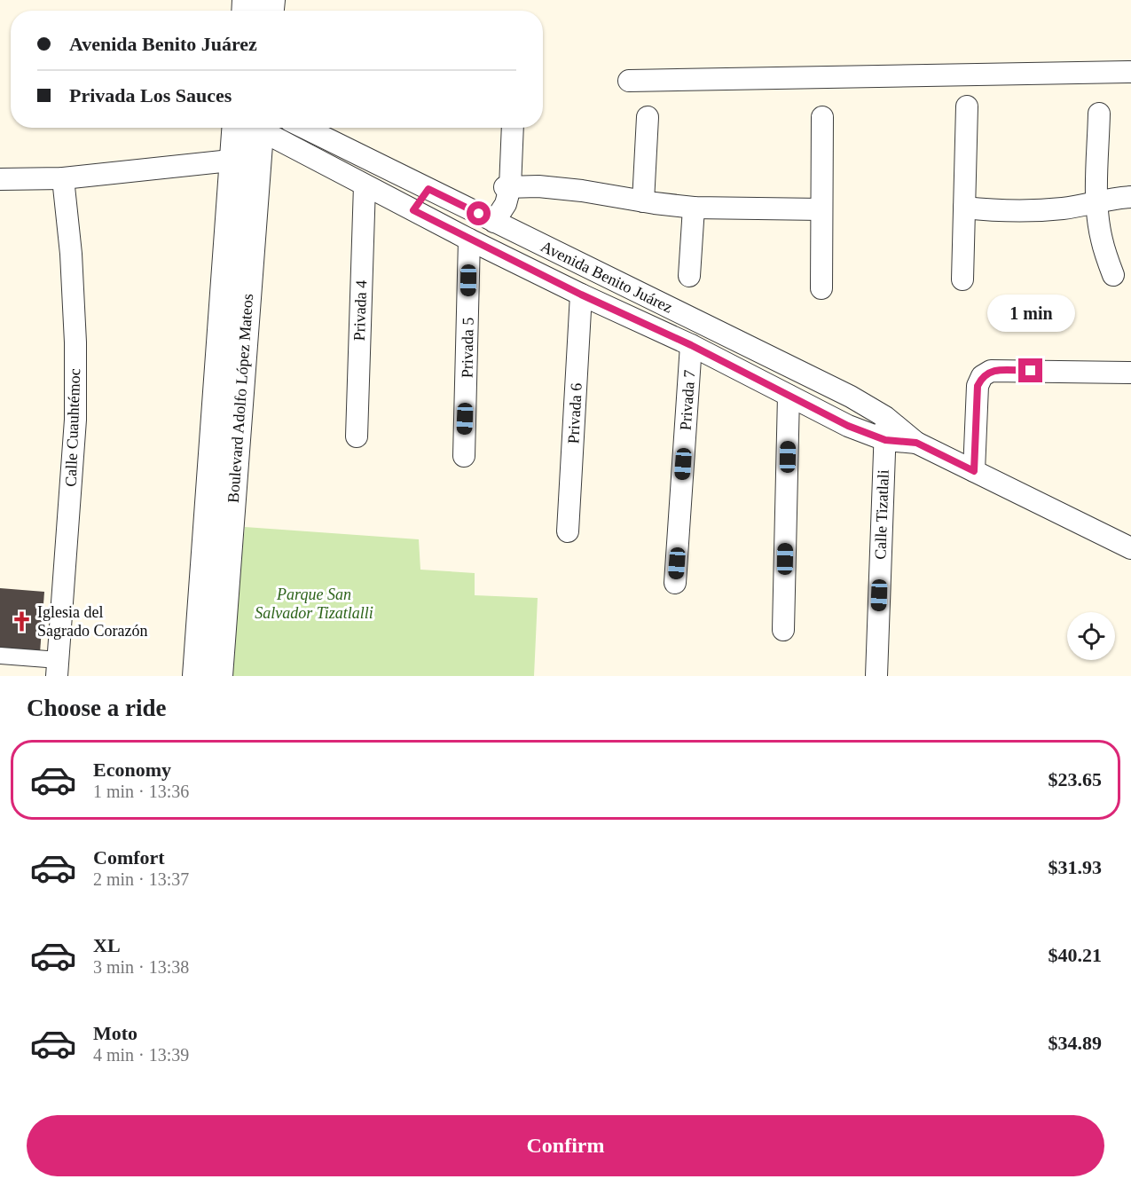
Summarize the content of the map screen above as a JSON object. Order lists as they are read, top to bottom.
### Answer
{
  "streets": {
    "street": [
      "Avenida Benito Juárez",
      "Privada 4",
      "Privada 5",
      "Boulevard Adolfo López Mateos",
      "Privada 7",
      "Privada 6",
      "Calle Cuauhtémoc",
      "Calle Tizatlali"
    ]
  },
  "crossings": [
    ["Avenida Benito Juárez", "Privada 4"],
    ["Avenida Benito Juárez", "Privada 5"],
    ["Avenida Benito Juárez", "Privada 7"],
    ["Avenida Benito Juárez", "Privada 6"],
    ["Avenida Benito Juárez", "Calle Tizatlali"]
  ],
  "parks": ["Parque San Salvador Tizatlalli"],
  "places": {
    "church": ["Iglesia del Sagrado Corazón"]
  },
  "page": {
    "banner": ["Avenida Benito Juárez", "Privada Los Sauces"],
    "bubble": "1 min",
    "heading": "Choose a ride",
    "list": [
      {
        "name": "Economy",
        "note": "1 min · 13:36",
        "value": "$23.65"
      },
      {
        "name": "Comfort",
        "note": "2 min · 13:37",
        "value": "$31.93"
      },
      {
        "name": "XL",
        "note": "3 min · 13:38",
        "value": "$40.21"
      },
      {
        "name": "Moto",
        "note": "4 min · 13:39",
        "value": "$34.89"
      }
    ],
    "buttons": "Confirm"
  }
}
